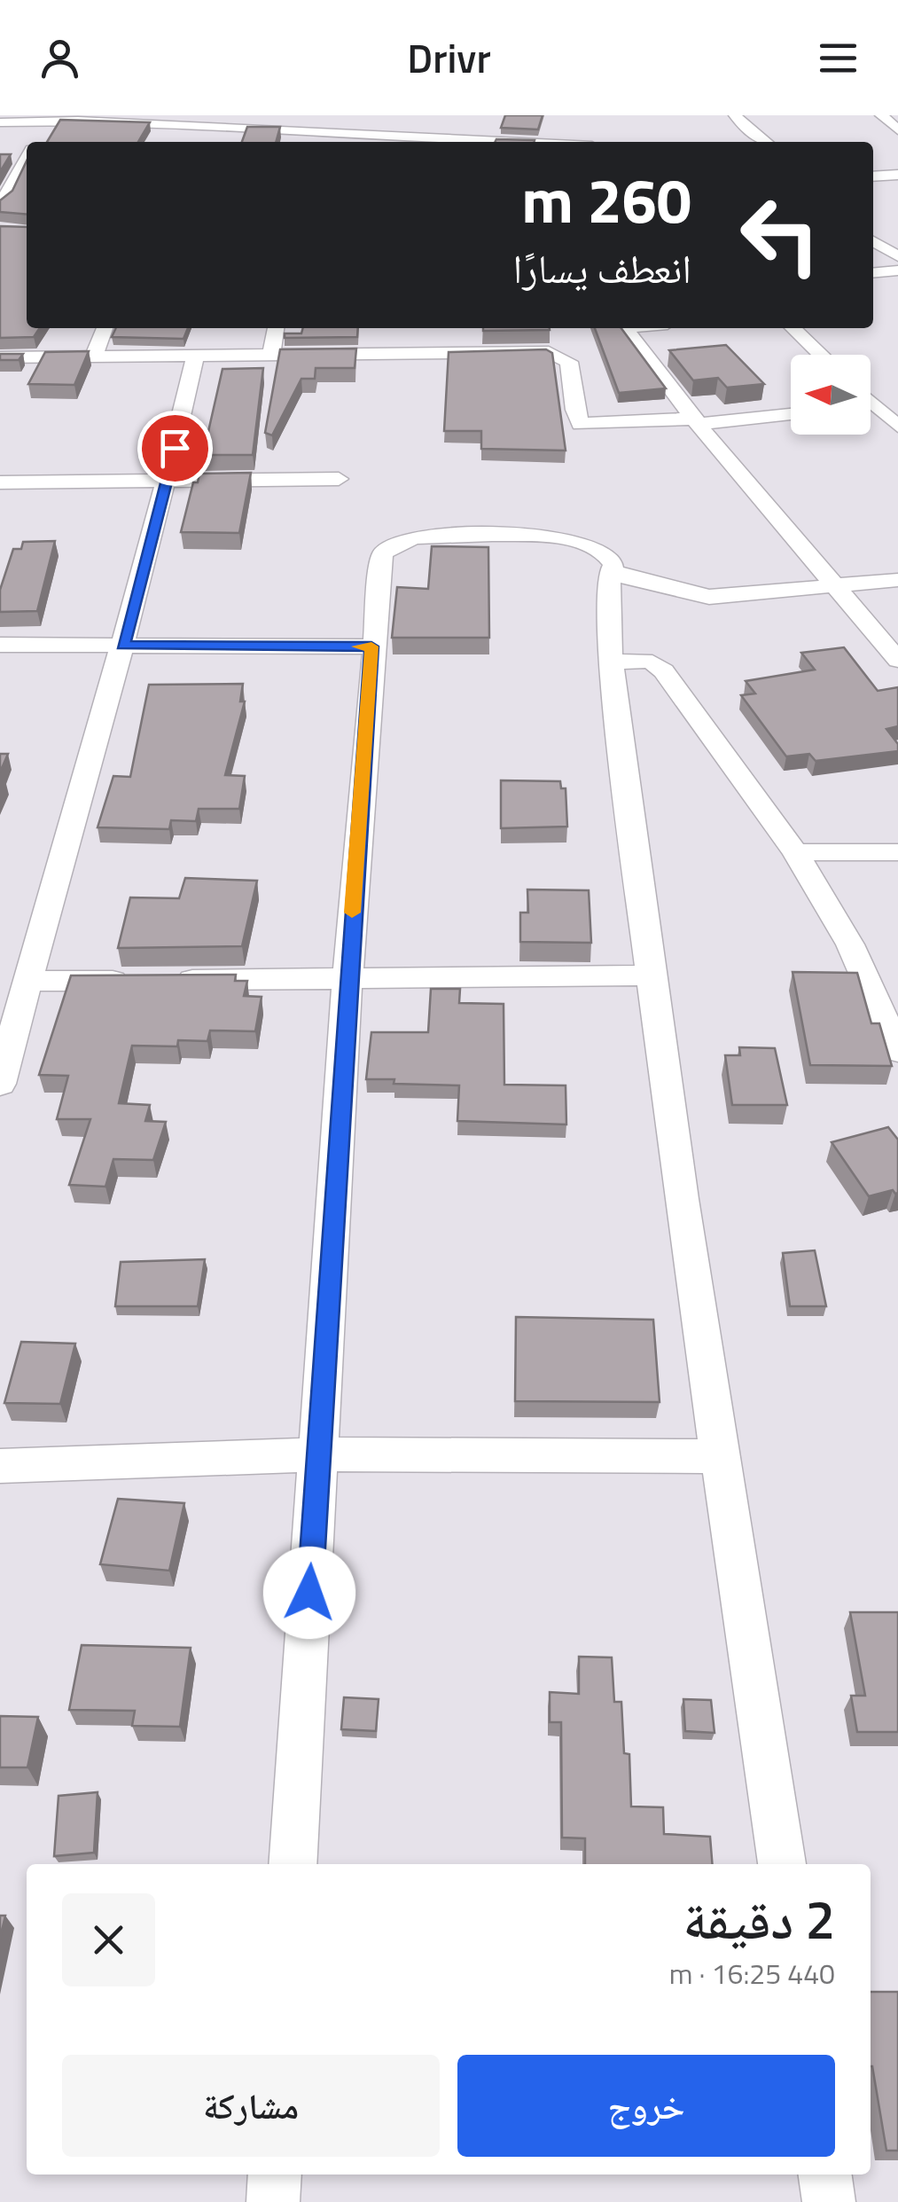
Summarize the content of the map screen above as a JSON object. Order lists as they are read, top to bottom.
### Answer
{
  "north": "left",
  "page": {
    "header": "Drivr",
    "turn": ["260 m", "انعطف يسارًا"],
    "heading": ["2 دقيقة", "440 m · 16:25"],
    "buttons": ["خروج", "مشاركة"]
  }
}
